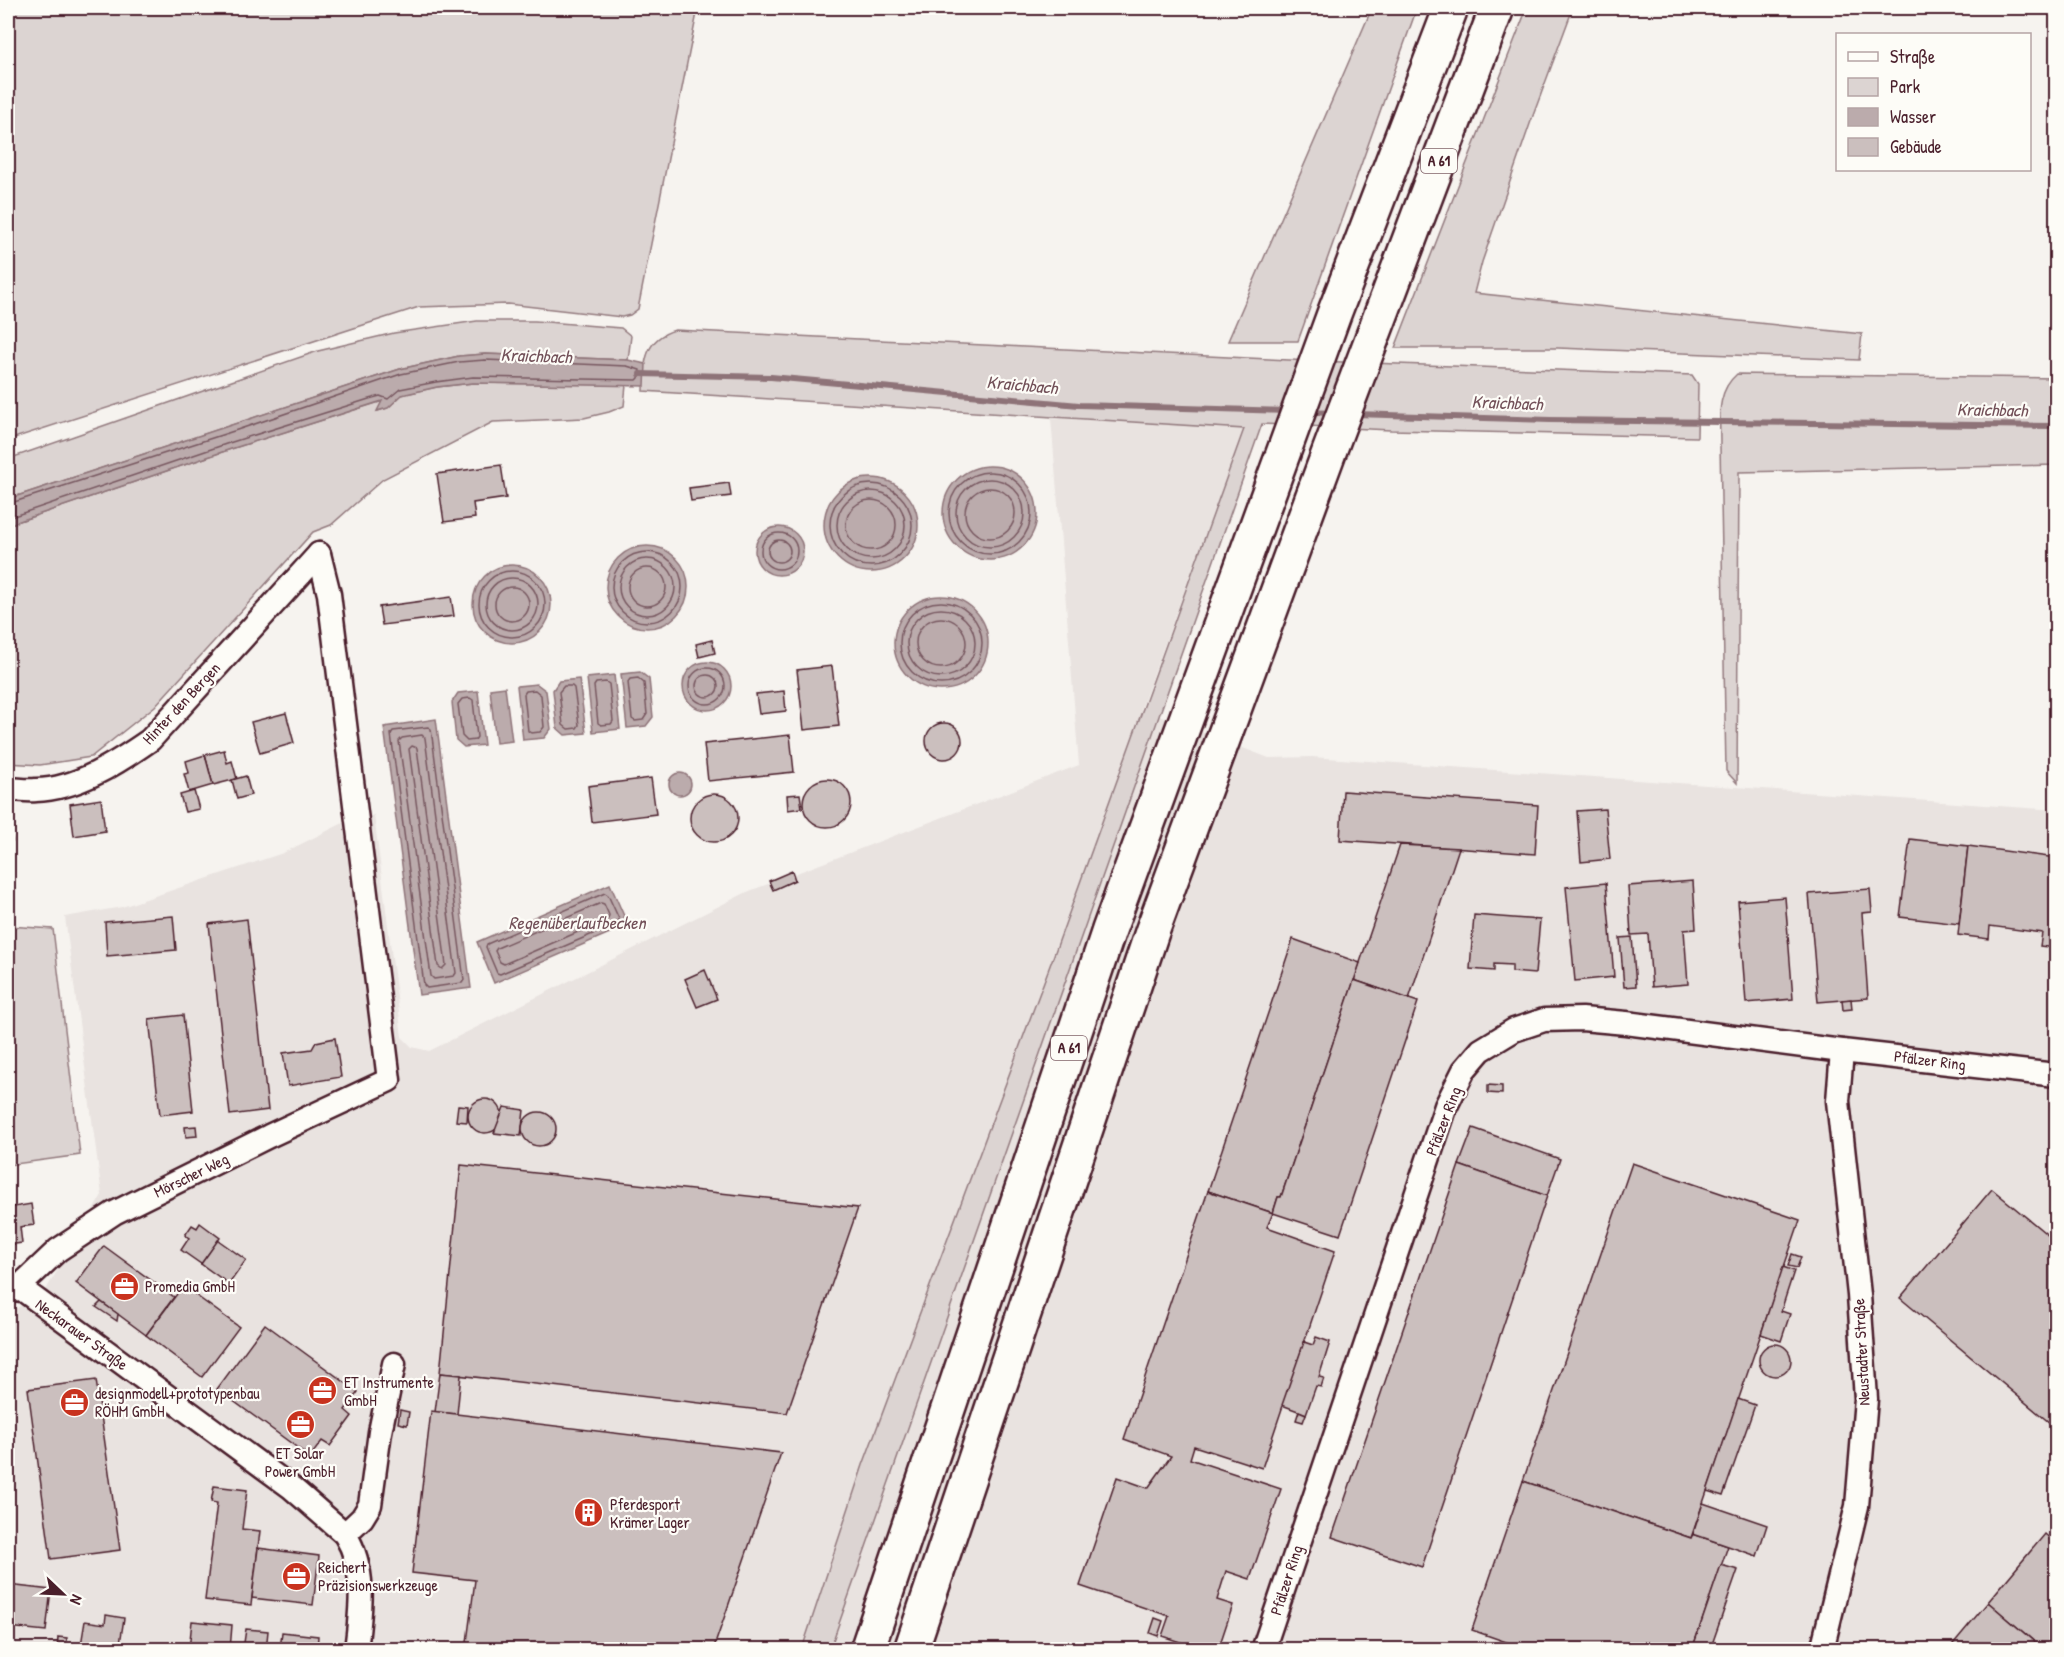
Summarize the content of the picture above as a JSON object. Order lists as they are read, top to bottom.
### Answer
{
  "streets": {
    "highway": ["A 61"],
    "street": [
      "Hinter den Bergen",
      "Pfälzer Ring",
      "Mörscher Weg",
      "Neckarauer Straße",
      "Neustadter Straße"
    ]
  },
  "crossings": [
    ["Hinter den Bergen", "Mörscher Weg"],
    ["Pfälzer Ring", "Neustadter Straße"],
    ["Mörscher Weg", "Neckarauer Straße"]
  ],
  "water": ["Kraichbach", "Regenüberlaufbecken"],
  "places": {
    "office": [
      "Promedia GmbH",
      "ET Instrumente GmbH",
      "designmodell+prototypenbau RÖHM GmbH",
      "ET Solar Power GmbH",
      "Reichert Präzisionswerkzeuge"
    ],
    "building": ["Pferdesport Krämer Lager"]
  },
  "legend": [
    "Straße",
    "Park",
    "Wasser",
    "Gebäude"
  ],
  "north": "bottom right"
}
